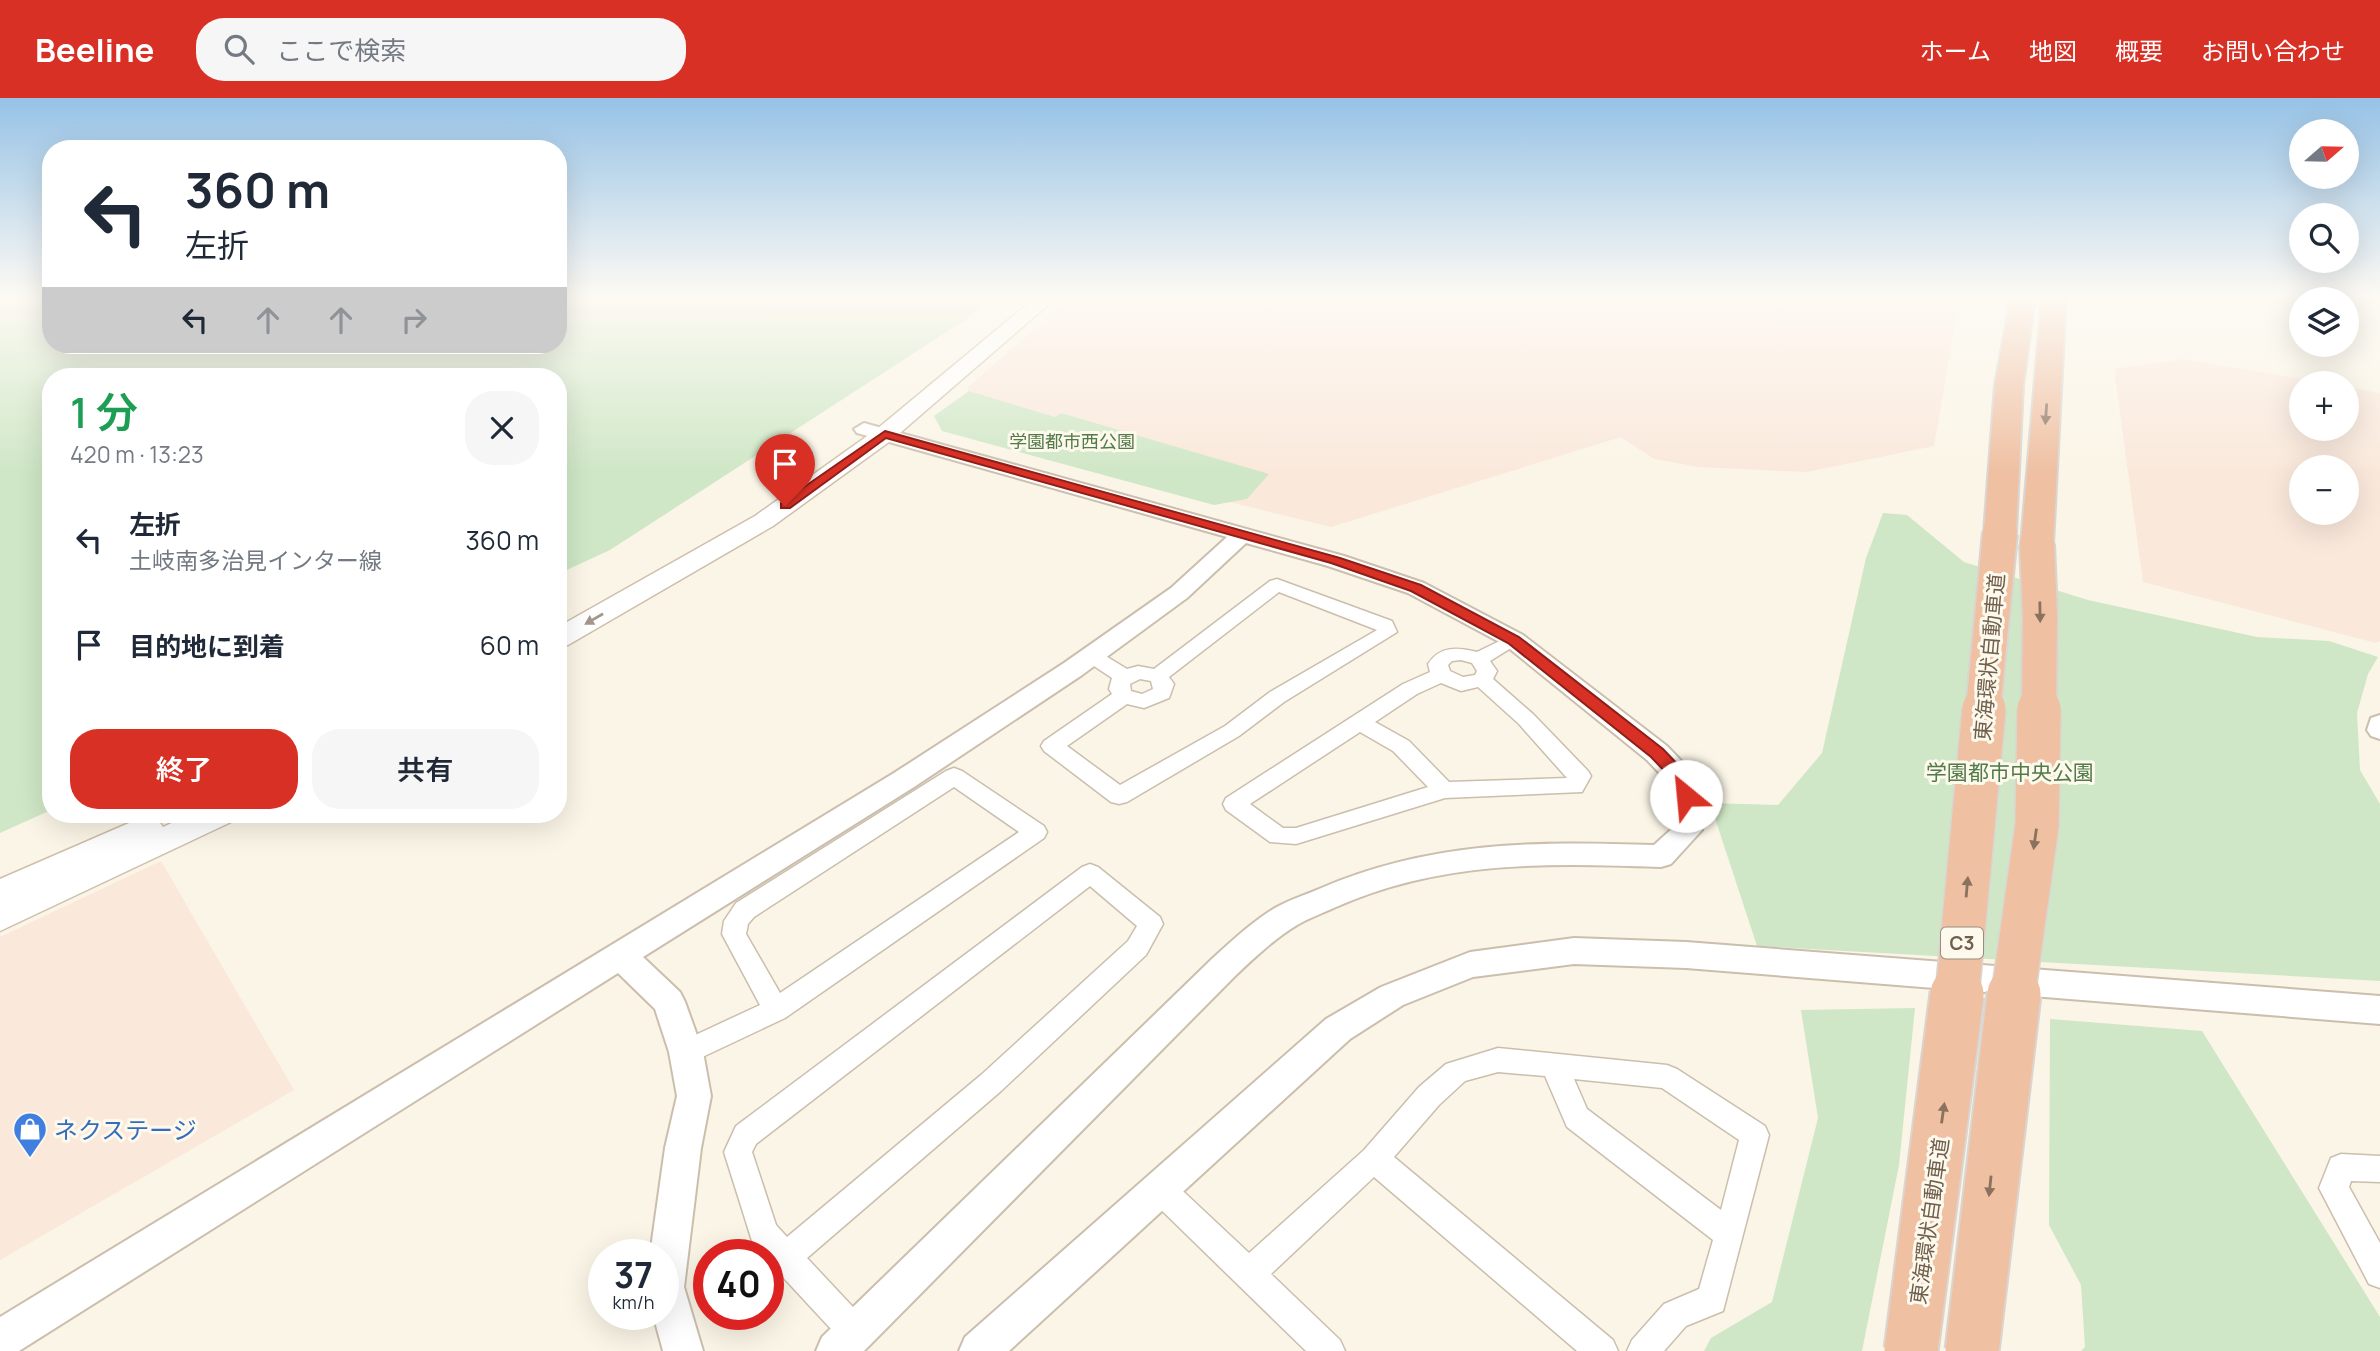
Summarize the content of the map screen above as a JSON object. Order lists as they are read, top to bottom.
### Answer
{
  "streets": {
    "highway": ["東海環状自動車道", "C3"]
  },
  "parks": ["学園都市西公園", "学園都市中央公園"],
  "places": {
    "shop": ["ネクステージ"]
  },
  "north": "right",
  "page": {
    "header": "Beeline",
    "search": "ここで検索",
    "nav": [
      "ホーム",
      "地図",
      "概要",
      "お問い合わせ"
    ],
    "map_buttons": ["+", "−"],
    "turn": ["360 m", "左折"],
    "heading": ["1 分", "420 m · 13:23"],
    "list": [
      {
        "name": "左折",
        "note": "土岐南多治見インター線",
        "value": "360 m"
      },
      {
        "name": "目的地に到着",
        "value": "60 m"
      }
    ],
    "buttons": ["終了", "共有"],
    "speed": "37 km/h",
    "limit": "40"
  }
}
